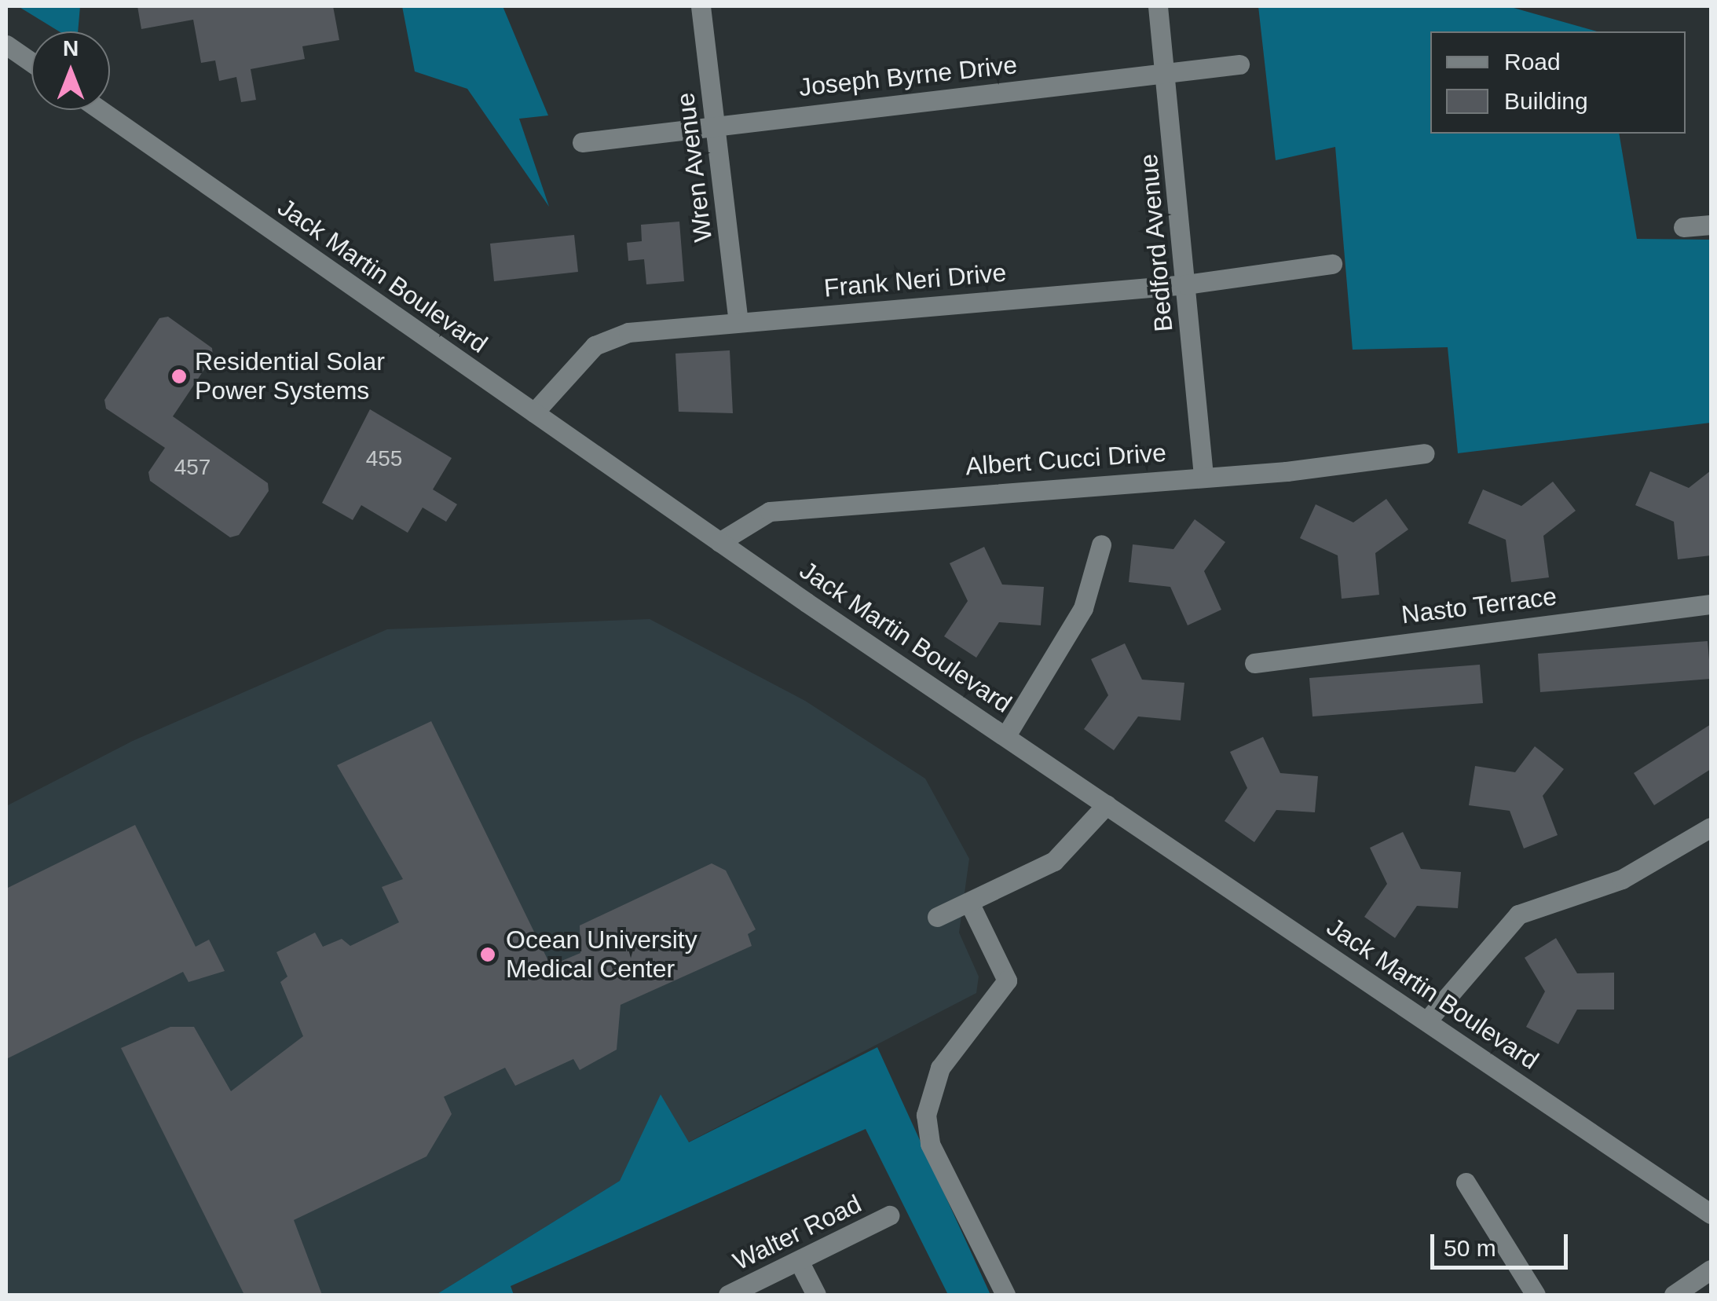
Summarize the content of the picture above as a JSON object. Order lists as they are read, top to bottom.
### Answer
{
  "streets": {
    "street": [
      "Joseph Byrne Drive",
      "Wren Avenue",
      "Bedford Avenue",
      "Jack Martin Boulevard",
      "Frank Neri Drive",
      "Albert Cucci Drive",
      "Nasto Terrace",
      "Walter Road"
    ]
  },
  "crossings": [
    ["Joseph Byrne Drive", "Wren Avenue"],
    ["Joseph Byrne Drive", "Bedford Avenue"],
    ["Wren Avenue", "Frank Neri Drive"],
    ["Bedford Avenue", "Frank Neri Drive"],
    ["Bedford Avenue", "Albert Cucci Drive"],
    ["Jack Martin Boulevard", "Frank Neri Drive"],
    ["Jack Martin Boulevard", "Albert Cucci Drive"]
  ],
  "places": ["Residential Solar Power Systems", "Ocean University Medical Center"],
  "house_numbers": ["455", "457"],
  "legend": ["Road", "Building"],
  "scale_bar": "50 m",
  "north": "top"
}
